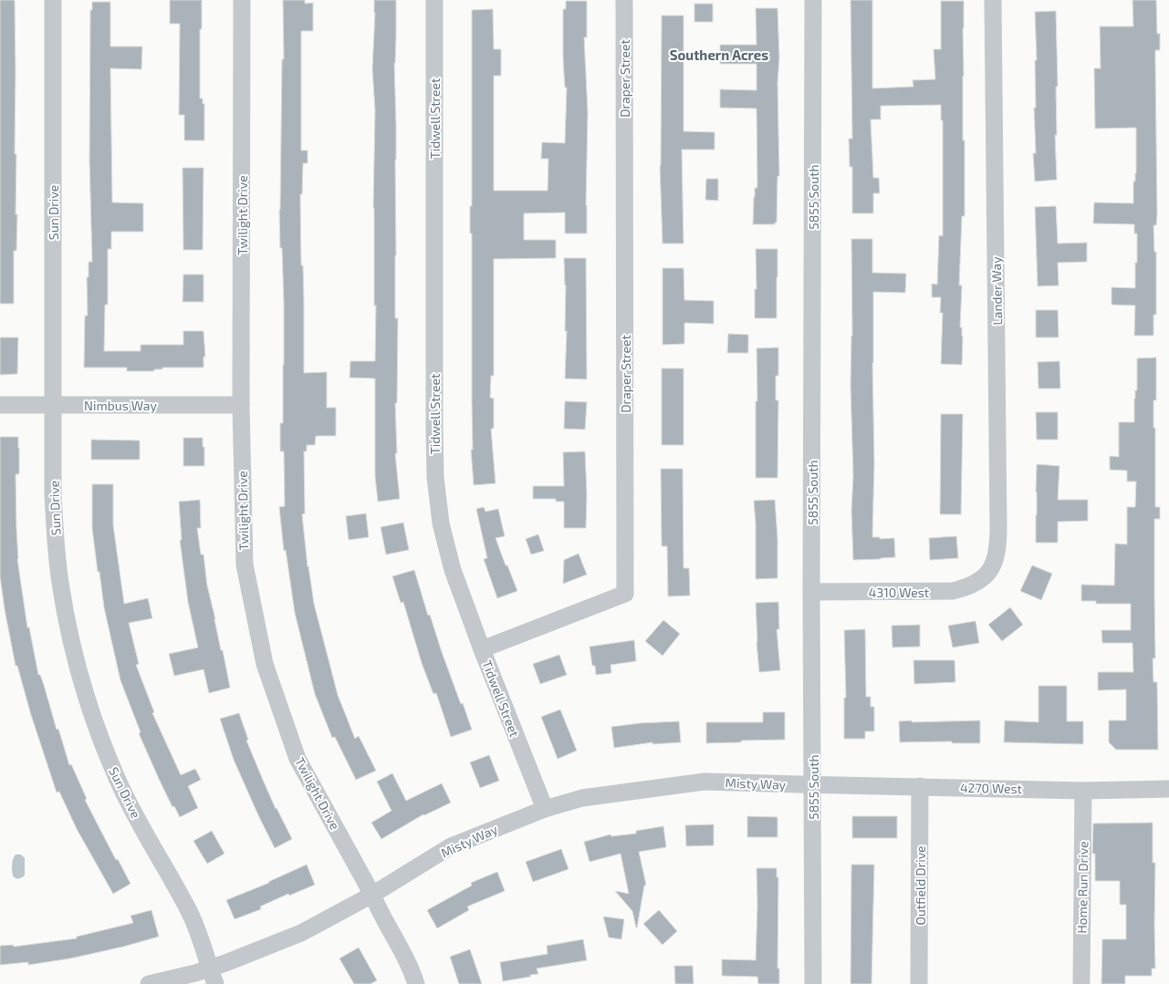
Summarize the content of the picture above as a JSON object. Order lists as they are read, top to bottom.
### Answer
{
  "streets": {
    "street": [
      "Draper Street",
      "Tidwell Street",
      "5855 South",
      "Sun Drive",
      "Twilight Drive",
      "Lander Way",
      "Nimbus Way",
      "4310 West",
      "Misty Way",
      "4270 West",
      "Outfield Drive",
      "Home Run Drive"
    ]
  },
  "crossings": [
    ["Draper Street", "Tidwell Street"],
    ["Tidwell Street", "Misty Way"],
    ["5855 South", "4310 West"],
    ["5855 South", "Misty Way"],
    ["5855 South", "4270 West"],
    ["Sun Drive", "Nimbus Way"],
    ["Sun Drive", "Misty Way"],
    ["Twilight Drive", "Nimbus Way"],
    ["Twilight Drive", "Misty Way"],
    ["Lander Way", "4310 West"],
    ["Misty Way", "4270 West"],
    ["4270 West", "Outfield Drive"],
    ["4270 West", "Home Run Drive"]
  ],
  "districts": ["Southern Acres"]
}
